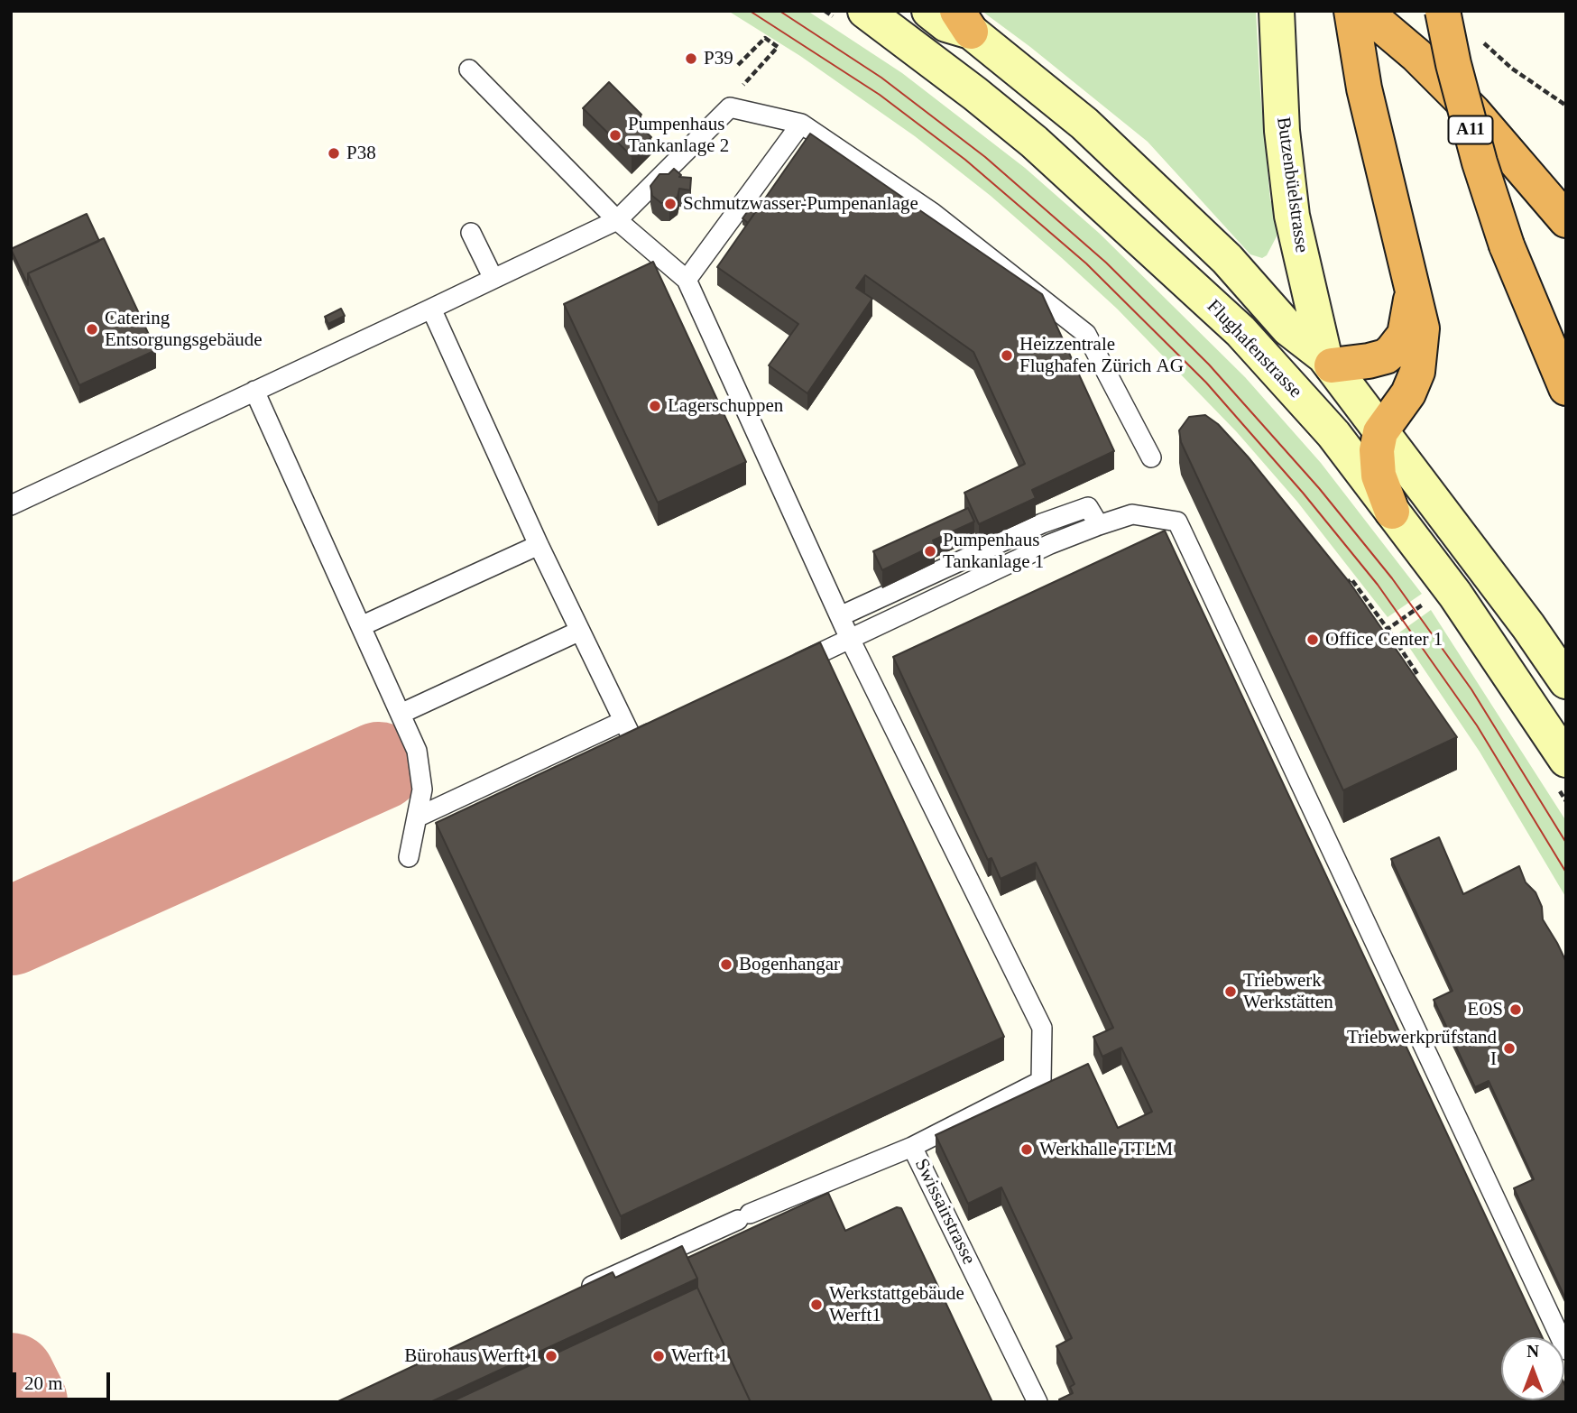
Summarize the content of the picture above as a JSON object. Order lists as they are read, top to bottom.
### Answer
{
  "streets": {
    "highway": ["A11"],
    "main road": ["Butzenbüelstrasse", "Flughafenstrasse"],
    "lane": ["Swissairstrasse"]
  },
  "places": [
    "P39",
    "Pumpenhaus Tankanlage 2",
    "P38",
    "Schmutzwasser-Pumpenanlage",
    "Catering Entsorgungsgebäude",
    "Heizzentrale Flughafen Zürich AG",
    "Lagerschuppen",
    "Pumpenhaus Tankanlage 1",
    "Office Center 1",
    "Bogenhangar",
    "Triebwerk Werkstätten",
    "EOS",
    "Triebwerkprüfstand I",
    "Werkhalle TTLM",
    "Werkstattgebäude Werft1",
    "Bürohaus Werft 1",
    "Werft 1"
  ],
  "scale_bar": "20 m",
  "north": "top"
}
